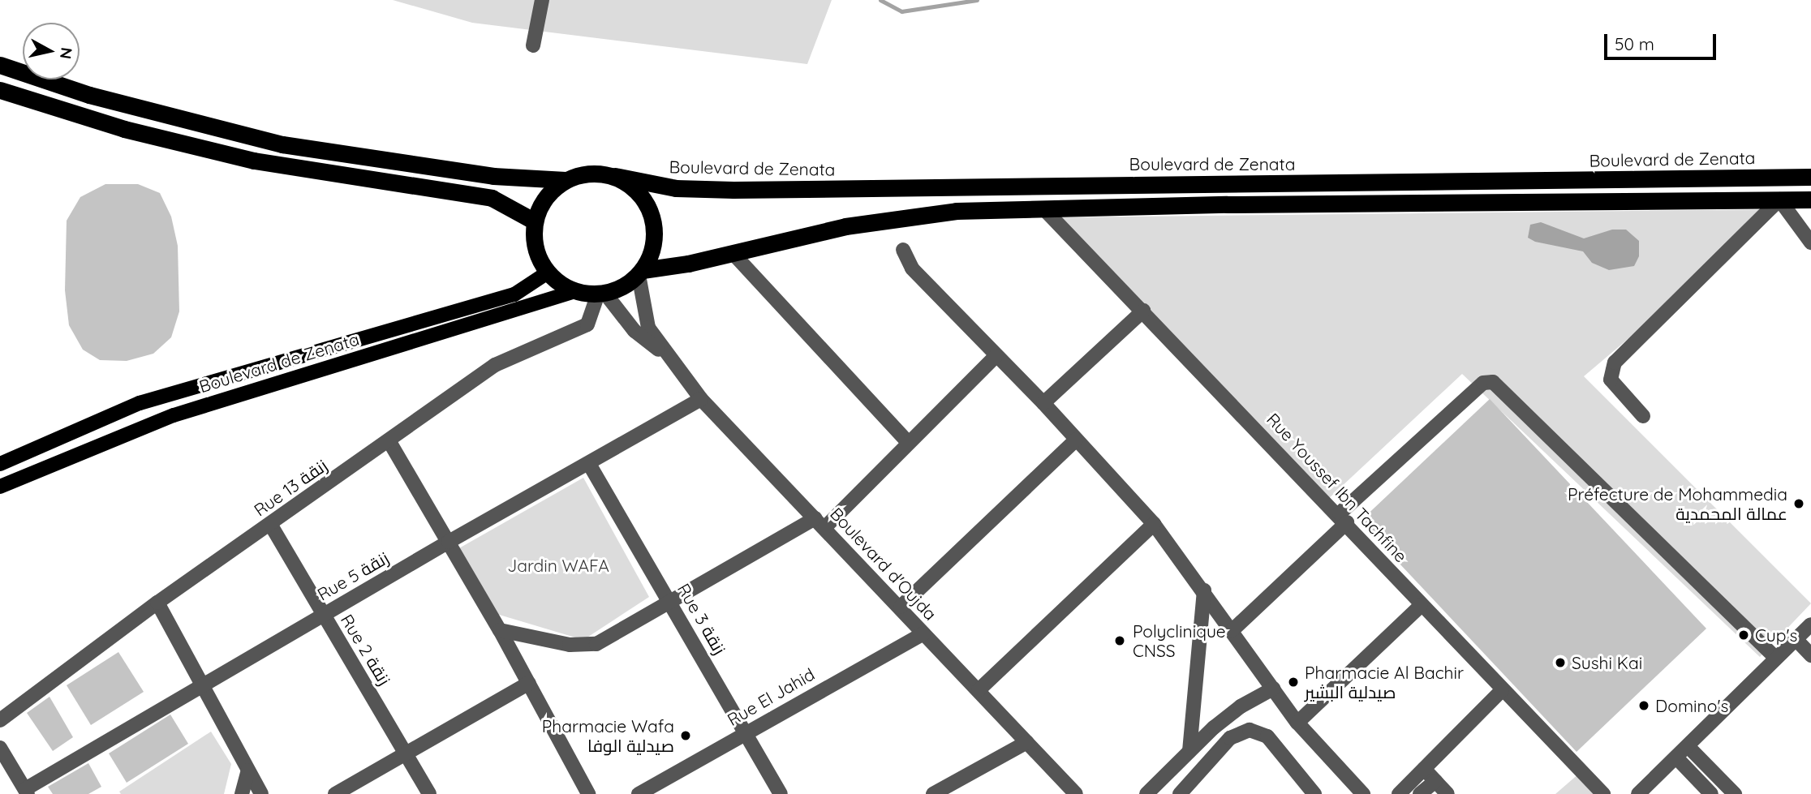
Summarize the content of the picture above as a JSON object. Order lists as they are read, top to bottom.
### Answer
{
  "streets": {
    "highway": ["Boulevard de Zenata"],
    "street": [
      "Rue 13 زنقة",
      "Rue Youssef Ibn Tachfine",
      "Boulevard d'Oujda",
      "Rue 5 زنقة",
      "Rue 3 زنقة",
      "Rue 2 زنقة",
      "Rue El Jahid"
    ]
  },
  "crossings": [
    ["Boulevard de Zenata", "Rue 13 زنقة"],
    ["Boulevard de Zenata", "Boulevard d'Oujda"],
    ["Rue 13 زنقة", "Boulevard d'Oujda"],
    ["Rue 13 زنقة", "Rue 2 زنقة"],
    ["Boulevard d'Oujda", "Rue 5 زنقة"],
    ["Boulevard d'Oujda", "Rue El Jahid"],
    ["Rue 5 زنقة", "Rue 3 زنقة"],
    ["Rue 5 زنقة", "Rue 2 زنقة"],
    ["Rue 3 زنقة", "Rue El Jahid"]
  ],
  "parks": ["Jardin WAFA"],
  "places": [
    "Préfecture de Mohammedia عمالة المحمدية",
    "Cup's",
    "Polyclinique CNSS",
    "Sushi Kai",
    "Pharmacie Al Bachir صيدلية البشير",
    "Domino's",
    "Pharmacie Wafa صيدلية الوفا"
  ],
  "scale_bar": "50 m",
  "north": "right"
}
